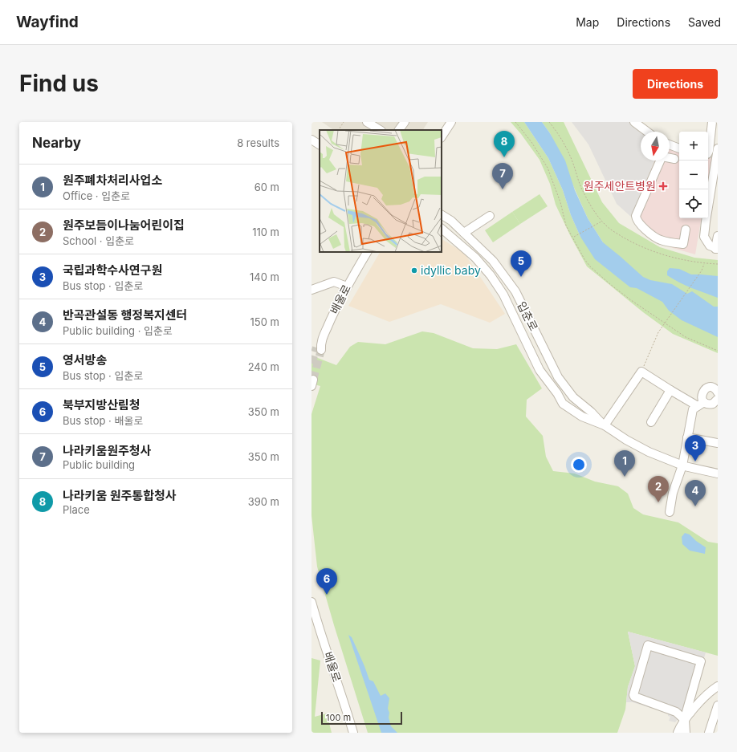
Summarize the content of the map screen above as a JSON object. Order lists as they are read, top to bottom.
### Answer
{
  "streets": {
    "street": ["배울로", "입춘로"]
  },
  "places": {
    "health": ["원주세안트병원"],
    "other": ["idyllic baby"]
  },
  "scale_bar": "100 m",
  "north": "bottom",
  "page": {
    "header": "Wayfind",
    "nav": ["Map", "Directions", "Saved"],
    "buttons": "Directions",
    "title": "Find us",
    "heading": ["Nearby", "8 results"],
    "pins": [
      "8",
      "7",
      "5",
      "3",
      "1",
      "2",
      "4",
      "6"
    ],
    "map_buttons": ["+", "−"],
    "list": [
      {
        "mark": "1",
        "name": "원주폐차처리사업소",
        "note": "Office · 입춘로",
        "value": "60 m"
      },
      {
        "mark": "2",
        "name": "원주보듬이나눔어린이집",
        "note": "School · 입춘로",
        "value": "110 m"
      },
      {
        "mark": "3",
        "name": "국립과학수사연구원",
        "note": "Bus stop · 입춘로",
        "value": "140 m"
      },
      {
        "mark": "4",
        "name": "반곡관설동 행정복지센터",
        "note": "Public building · 입춘로",
        "value": "150 m"
      },
      {
        "mark": "5",
        "name": "영서방송",
        "note": "Bus stop · 입춘로",
        "value": "240 m"
      },
      {
        "mark": "6",
        "name": "북부지방산림청",
        "note": "Bus stop · 배울로",
        "value": "350 m"
      },
      {
        "mark": "7",
        "name": "나라키움원주청사",
        "note": "Public building",
        "value": "350 m"
      },
      {
        "mark": "8",
        "name": "나라키움 원주통합청사",
        "note": "Place",
        "value": "390 m"
      }
    ],
    "scale": "100 m"
  }
}
